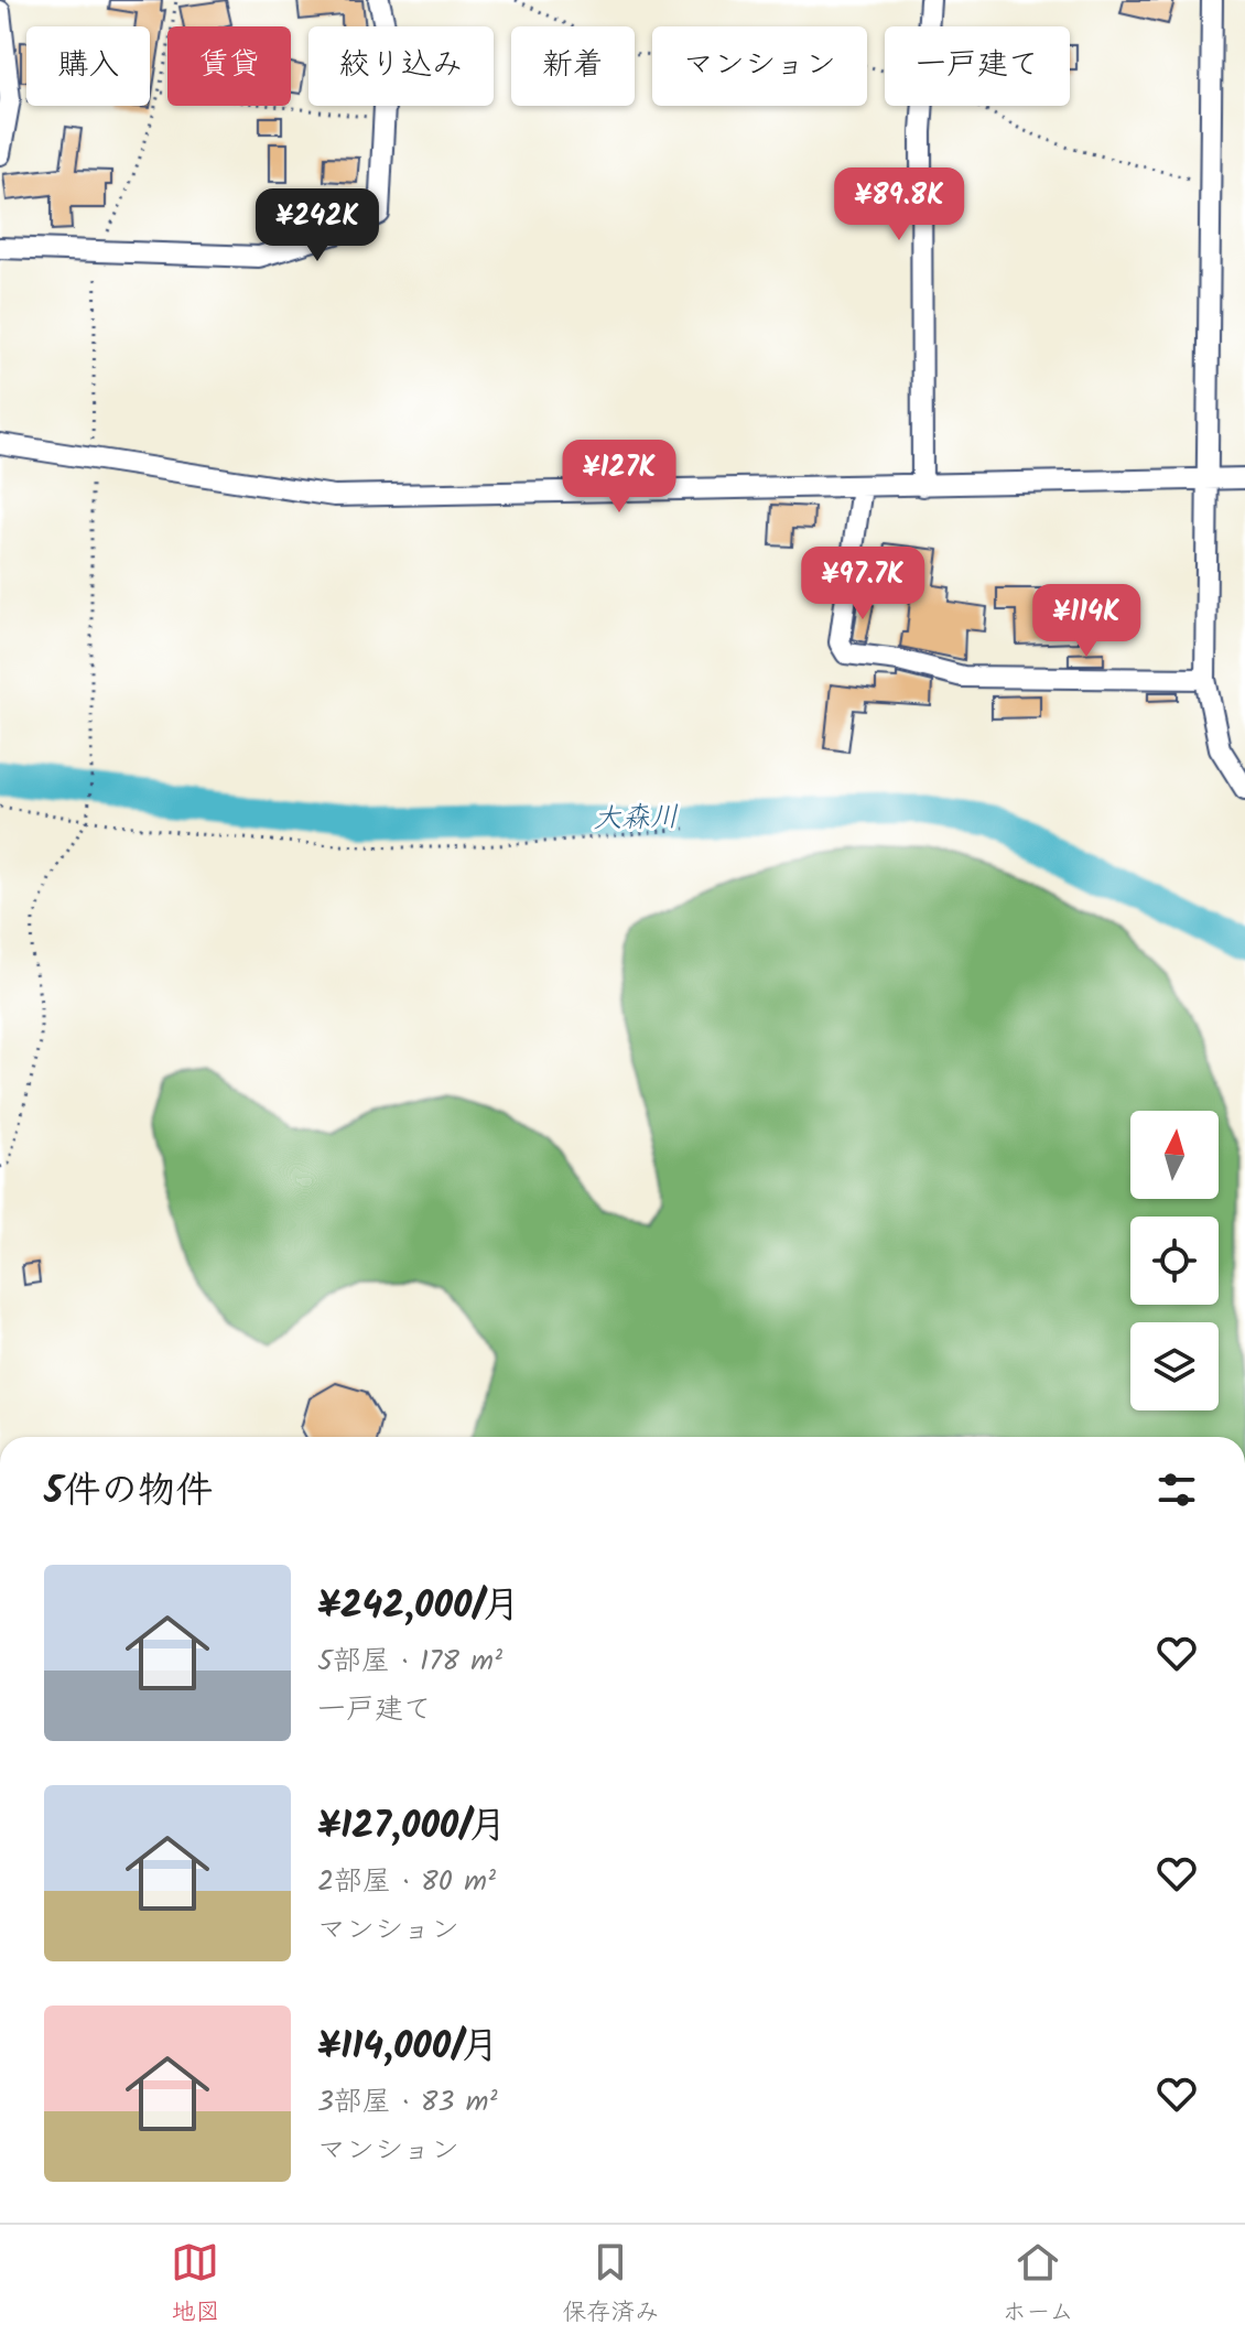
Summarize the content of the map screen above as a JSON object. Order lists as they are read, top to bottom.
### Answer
{
  "water": ["大森川"],
  "north": "top",
  "page": {
    "chip": [
      "購入",
      "賃貸",
      "絞り込み",
      "新着",
      "マンション",
      "一戸建て"
    ],
    "price": [
      "¥89.8K",
      "¥242K",
      "¥127K",
      "¥97.7K",
      "¥114K"
    ],
    "heading": "5件の物件",
    "list": [
      {
        "name": "¥242,000/月",
        "note": "5部屋 · 178 m² · 一戸建て"
      },
      {
        "name": "¥127,000/月",
        "note": "2部屋 · 80 m² · マンション"
      },
      {
        "name": "¥114,000/月",
        "note": "3部屋 · 83 m² · マンション"
      }
    ],
    "tabs": ["地図", "保存済み", "ホーム"]
  }
}
